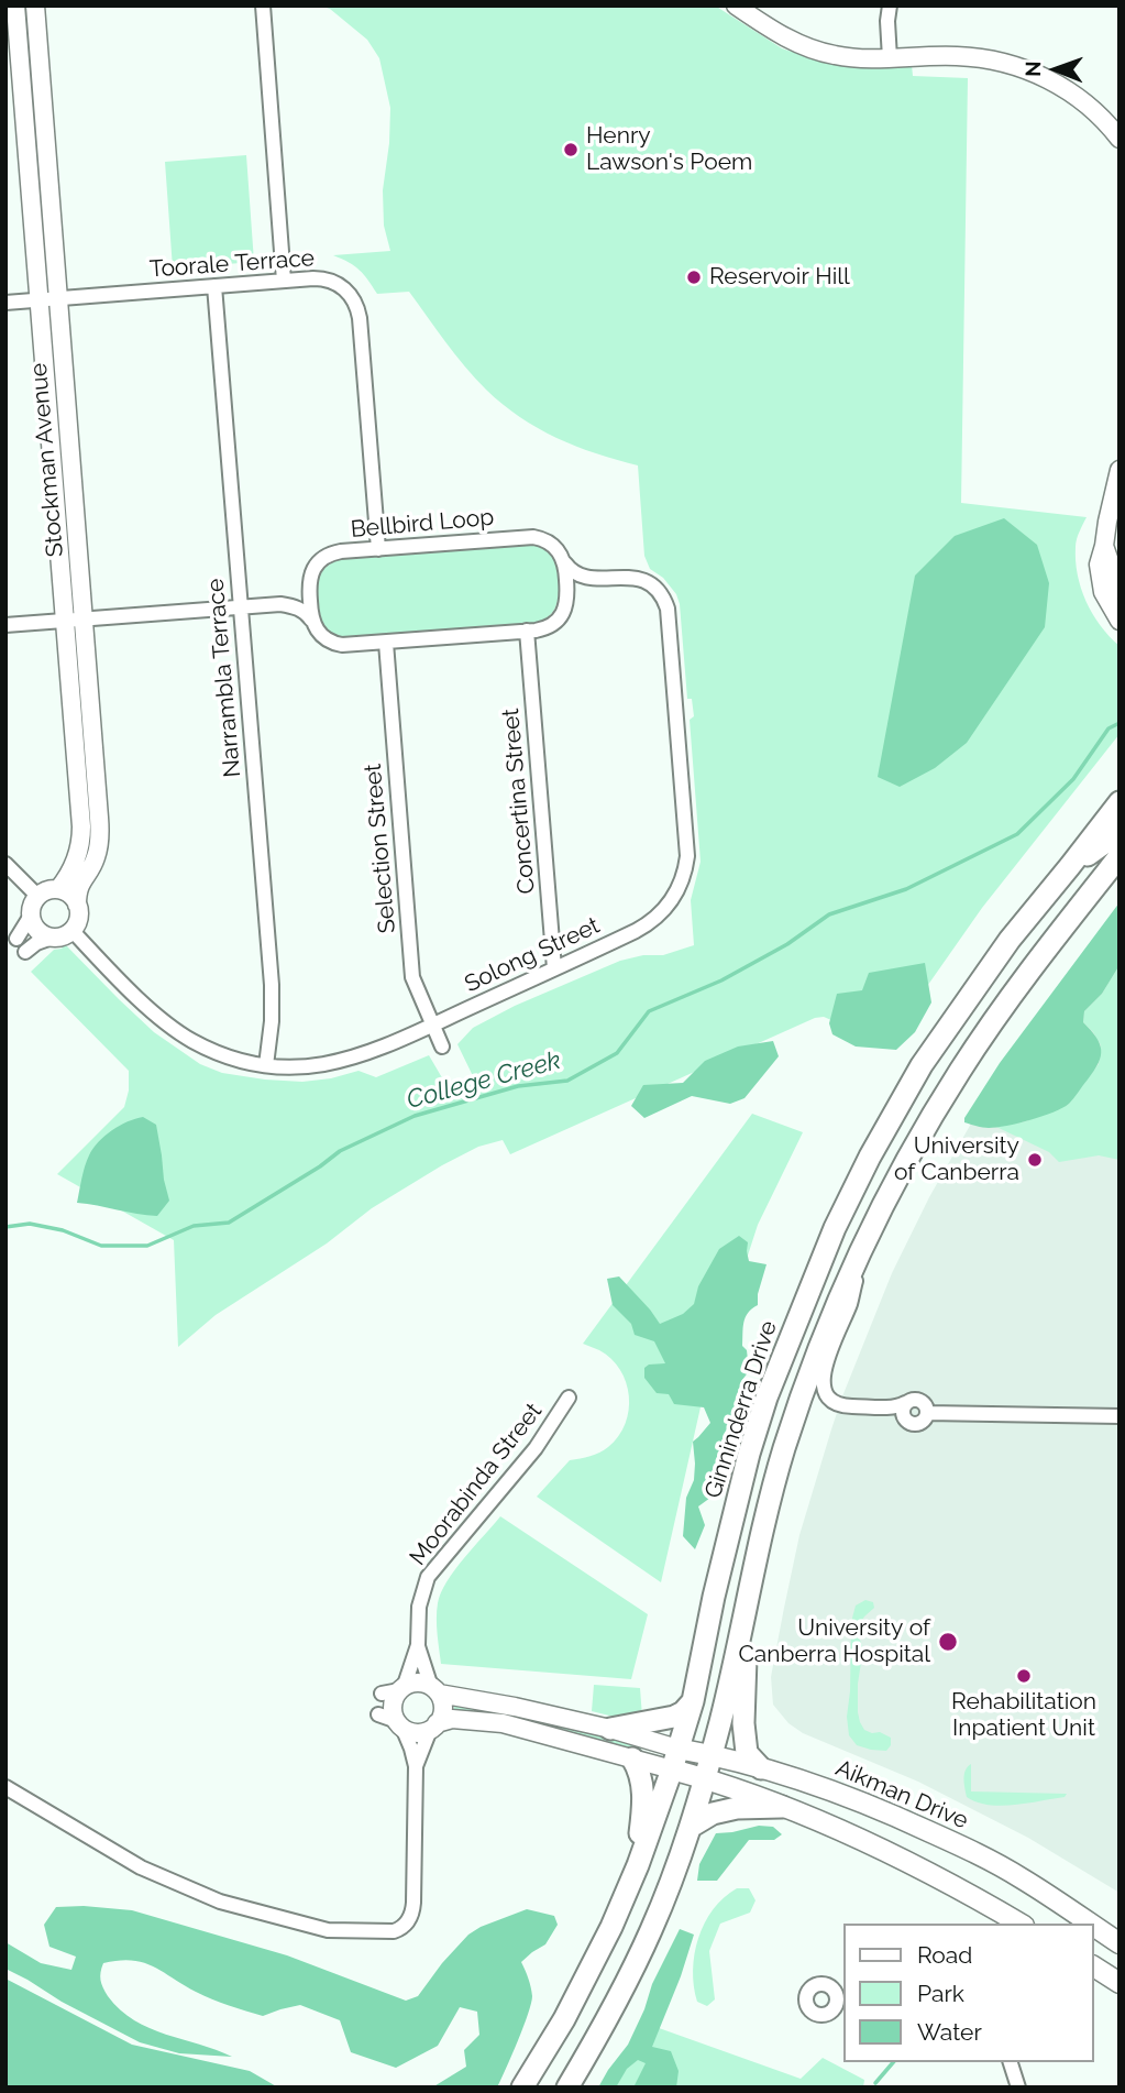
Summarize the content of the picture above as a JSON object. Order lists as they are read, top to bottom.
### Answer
{
  "streets": {
    "main road": ["Ginninderra Drive", "Aikman Drive"],
    "street": [
      "Toorale Terrace",
      "Stockman Avenue",
      "Bellbird Loop",
      "Narrambla Terrace",
      "Concertina Street",
      "Selection Street",
      "Solong Street",
      "Moorabinda Street"
    ]
  },
  "crossings": [
    ["Toorale Terrace", "Stockman Avenue"],
    ["Toorale Terrace", "Bellbird Loop"],
    ["Toorale Terrace", "Narrambla Terrace"],
    ["Stockman Avenue", "Solong Street"],
    ["Narrambla Terrace", "Solong Street"],
    ["Concertina Street", "Solong Street"],
    ["Selection Street", "Solong Street"],
    ["Ginninderra Drive", "Aikman Drive"]
  ],
  "water": ["College Creek"],
  "places": [
    "Henry Lawson's Poem",
    "Reservoir Hill",
    "University of Canberra",
    "University of Canberra Hospital",
    "Rehabilitation Inpatient Unit"
  ],
  "legend": ["Road", "Park", "Water"],
  "north": "left"
}
